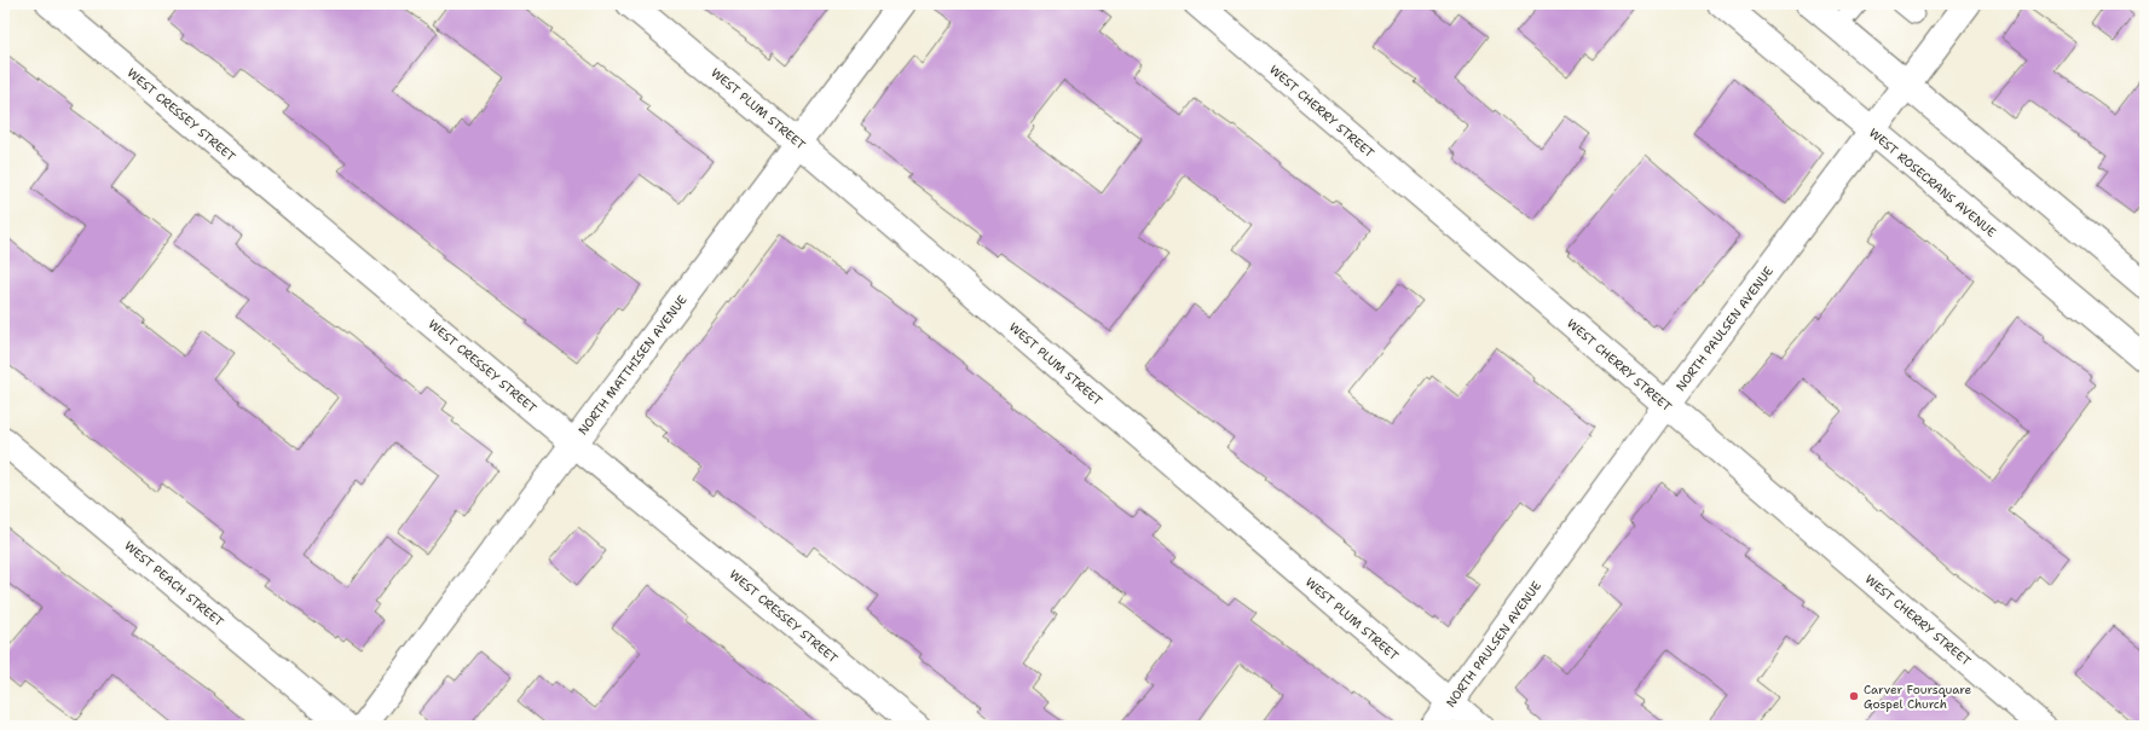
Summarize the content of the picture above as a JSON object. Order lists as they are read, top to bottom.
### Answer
{
  "streets": {
    "street": [
      "WEST PLUM STREET",
      "WEST CHERRY STREET",
      "WEST CRESSEY STREET",
      "WEST ROSECRANS AVENUE",
      "NORTH PAULSEN AVENUE",
      "NORTH MATTHISEN AVENUE",
      "WEST PEACH STREET"
    ]
  },
  "crossings": [
    ["WEST PLUM STREET", "NORTH PAULSEN AVENUE"],
    ["WEST PLUM STREET", "NORTH MATTHISEN AVENUE"],
    ["WEST CHERRY STREET", "NORTH PAULSEN AVENUE"],
    ["WEST CRESSEY STREET", "NORTH MATTHISEN AVENUE"],
    ["WEST ROSECRANS AVENUE", "NORTH PAULSEN AVENUE"]
  ],
  "places": ["Carver Foursquare Gospel Church"]
}
